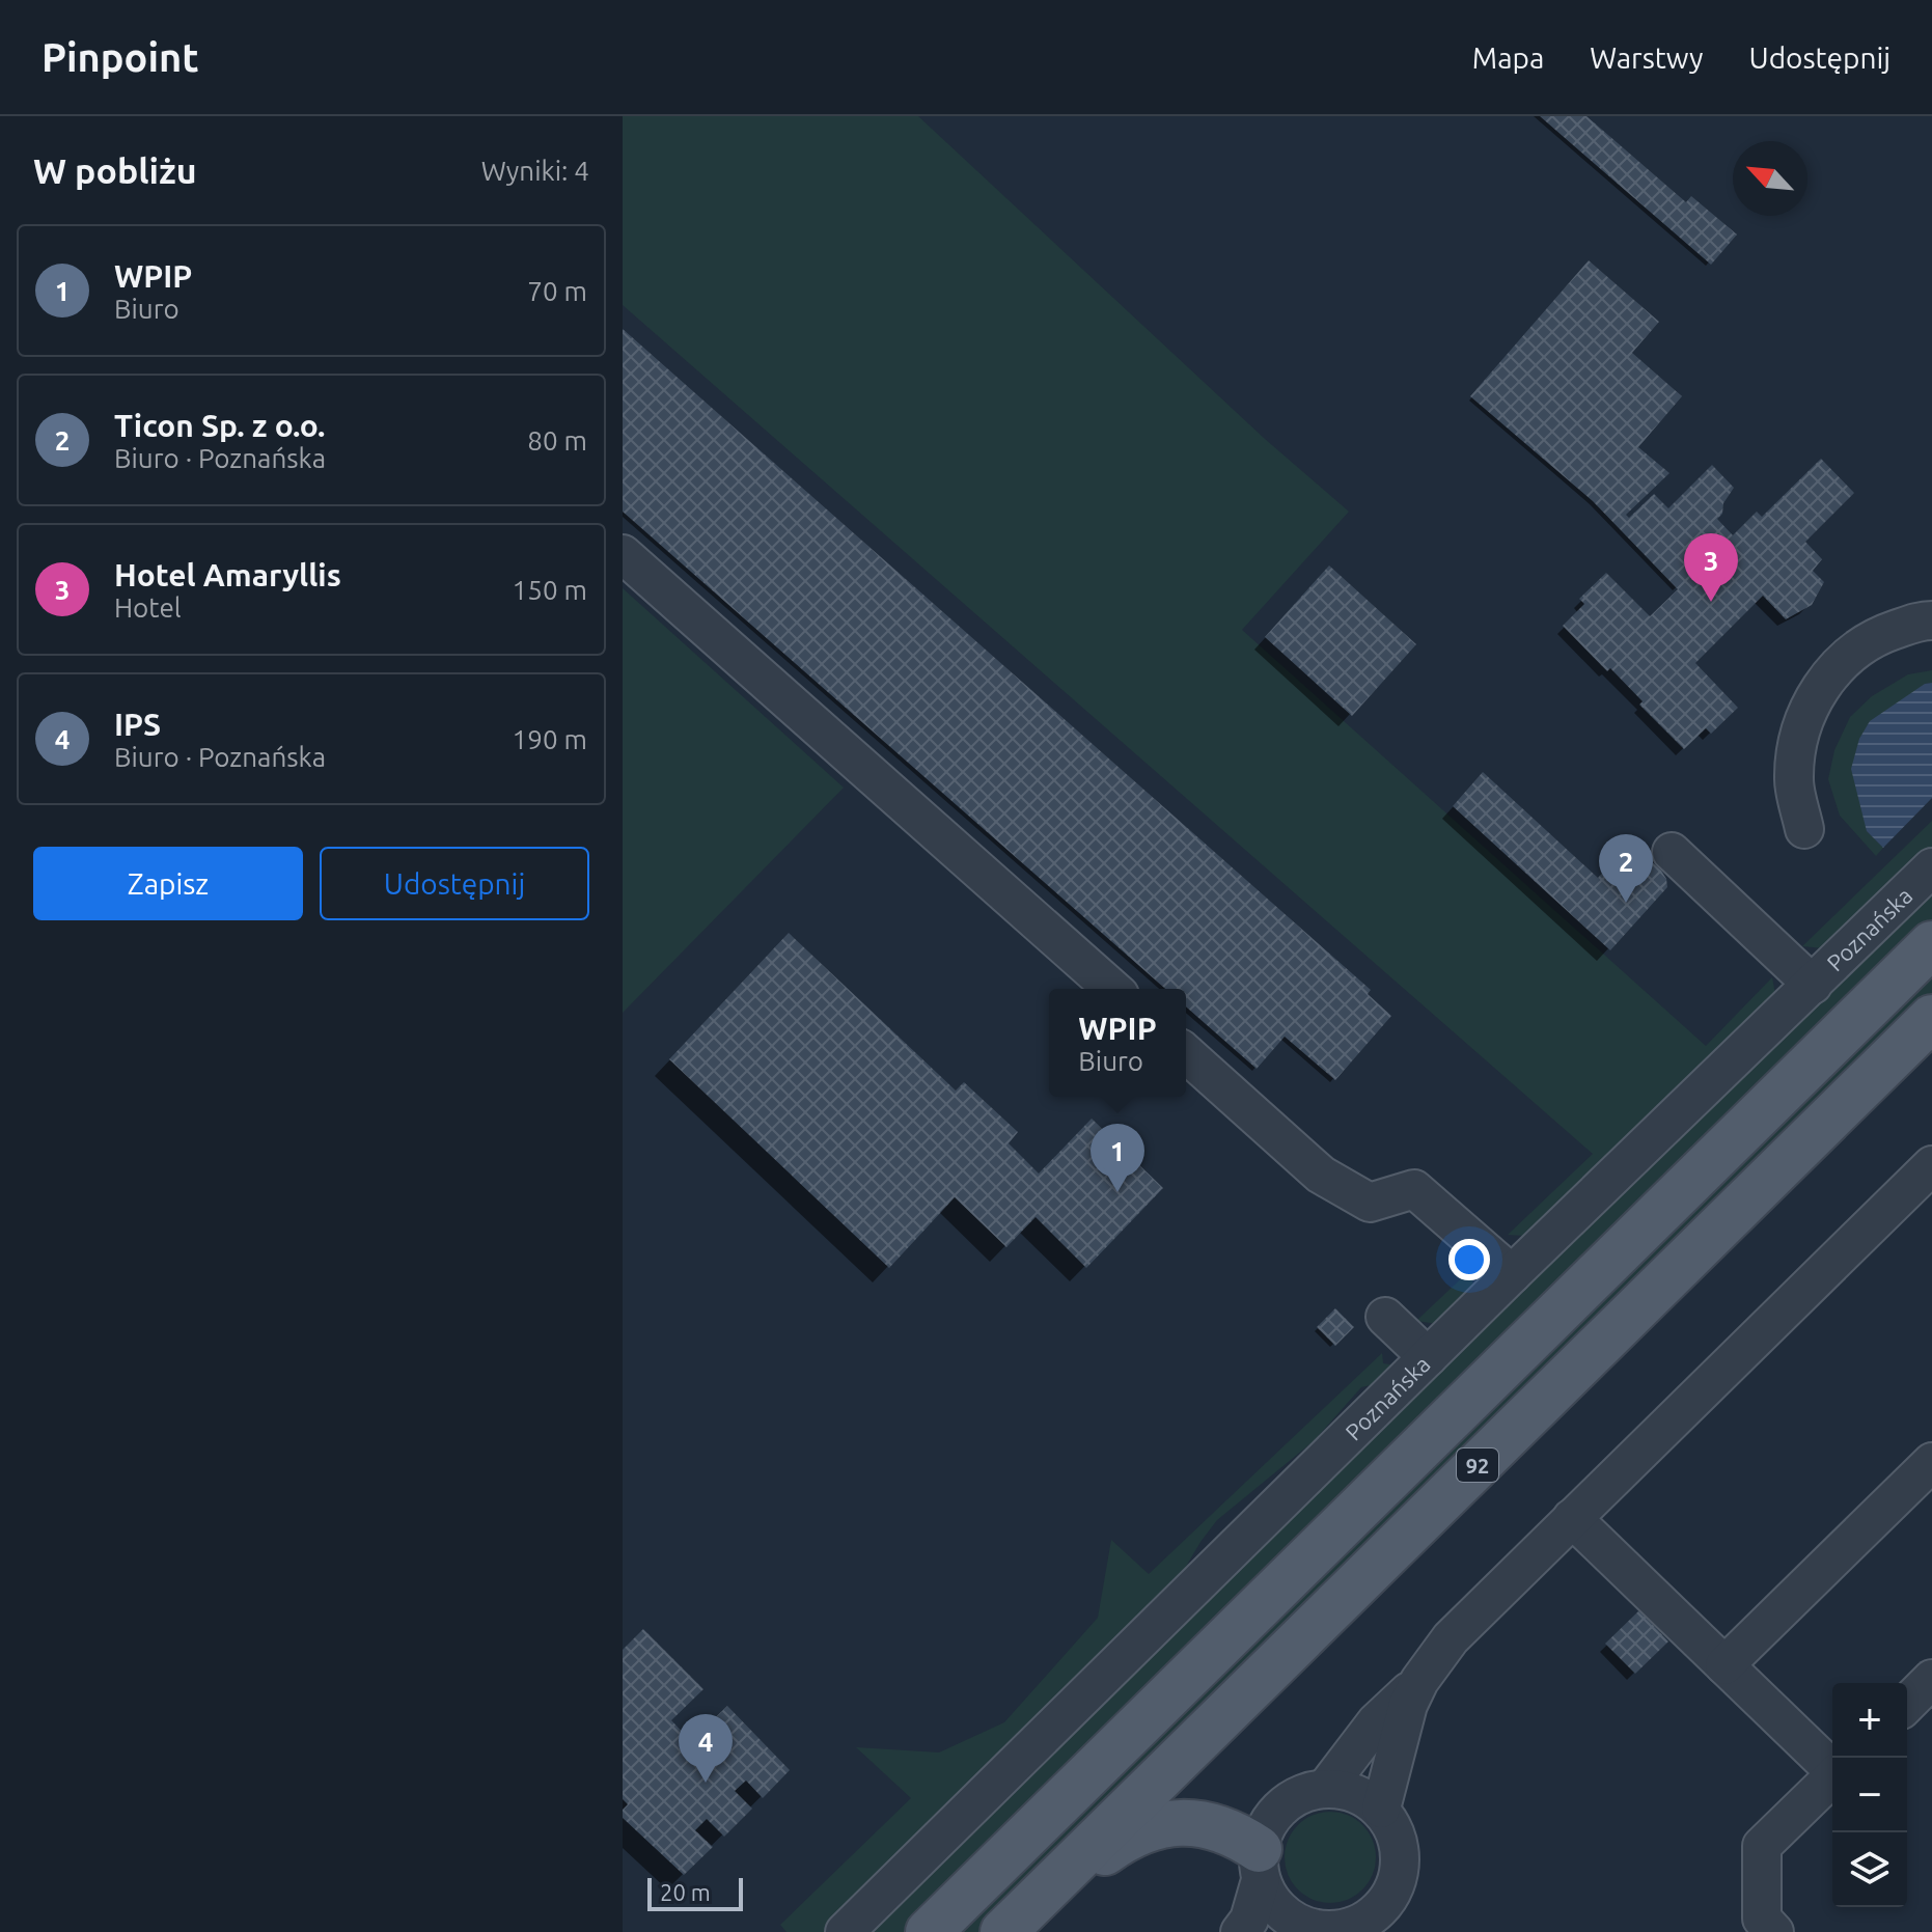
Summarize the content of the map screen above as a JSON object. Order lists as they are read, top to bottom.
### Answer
{
  "streets": {
    "main road": ["92"],
    "street": ["Poznańska"]
  },
  "scale_bar": "20 m",
  "north": "top left",
  "page": {
    "header": "Pinpoint",
    "nav": ["Mapa", "Warstwy", "Udostępnij"],
    "heading": ["W pobliżu", "Wyniki: 4"],
    "list": [
      {
        "mark": "1",
        "name": "WPIP",
        "note": "Biuro",
        "value": "70 m"
      },
      {
        "mark": "2",
        "name": "Ticon Sp. z o.o.",
        "note": "Biuro · Poznańska",
        "value": "80 m"
      },
      {
        "mark": "3",
        "name": "Hotel Amaryllis",
        "note": "Hotel",
        "value": "150 m"
      },
      {
        "mark": "4",
        "name": "IPS",
        "note": "Biuro · Poznańska",
        "value": "190 m"
      }
    ],
    "pins": [
      "3",
      "2",
      "1",
      "4"
    ],
    "buttons": ["Zapisz", "Udostępnij"],
    "popup": ["WPIP", "Biuro"],
    "map_buttons": ["+", "−"],
    "scale": "20 m"
  }
}
